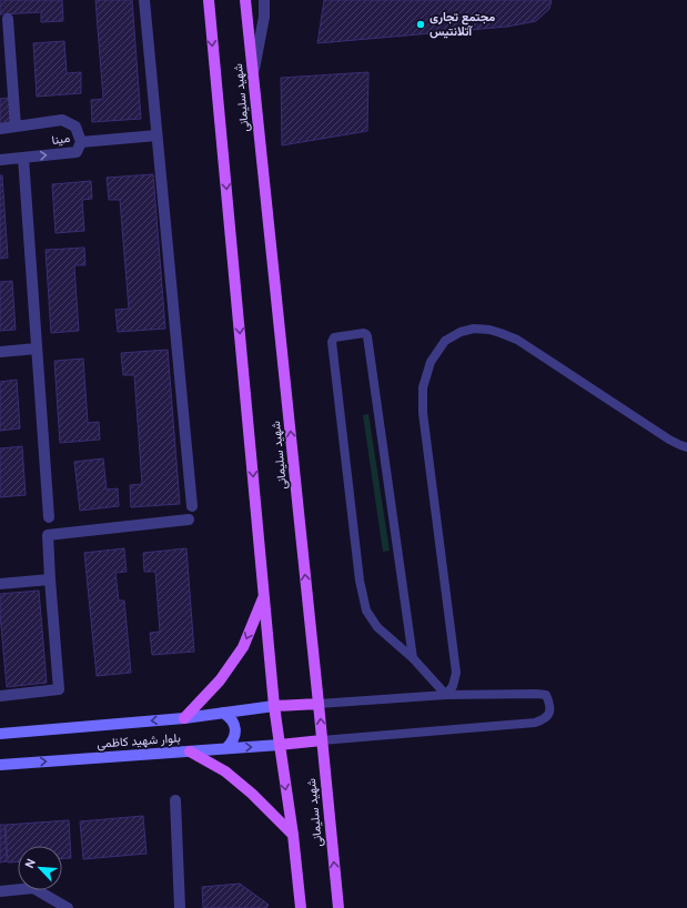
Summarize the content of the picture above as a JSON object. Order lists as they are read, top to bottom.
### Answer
{
  "streets": {
    "main road": ["شهید سلیمانی", "بلوار شهید کاظمی"],
    "street": ["مینا"]
  },
  "crossings": [
    ["شهید سلیمانی", "بلوار شهید کاظمی"]
  ],
  "places": ["مجتمع تجاری آتلانتیس"],
  "north": "top left"
}
